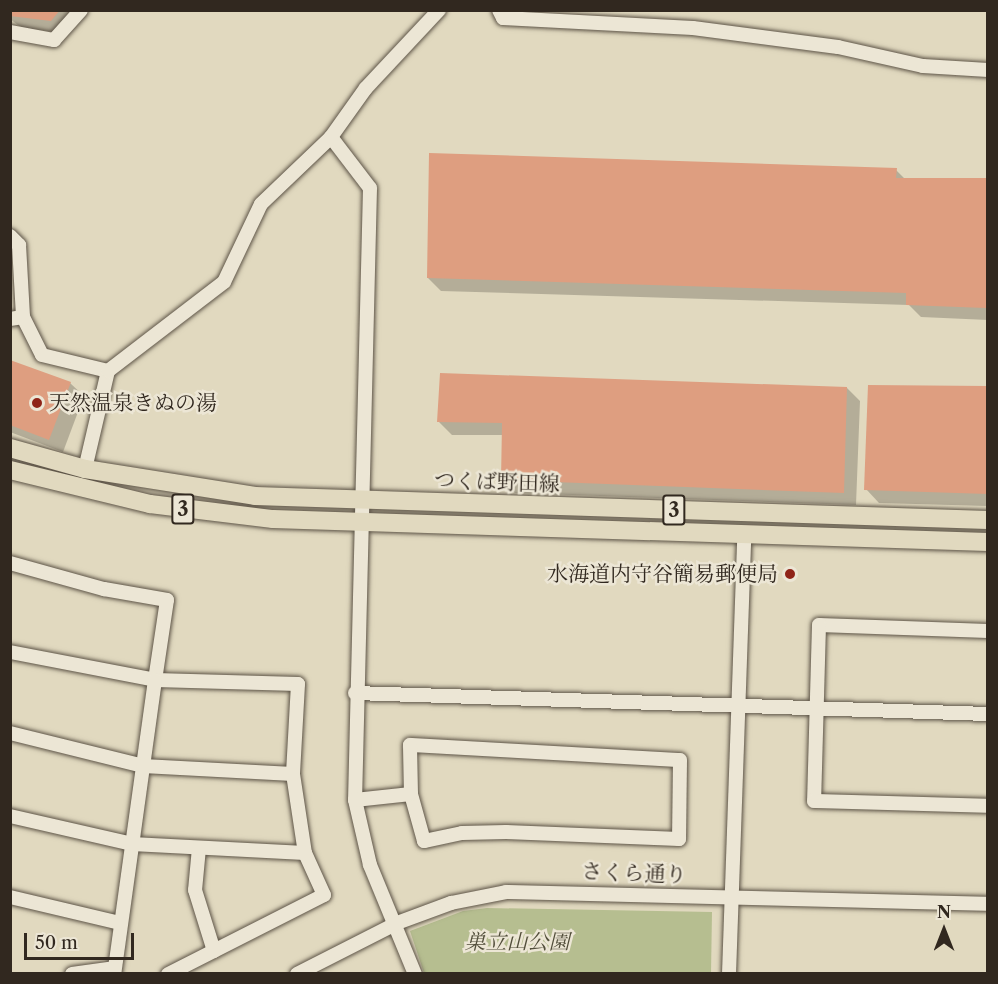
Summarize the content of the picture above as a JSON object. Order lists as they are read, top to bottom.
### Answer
{
  "streets": {
    "main road": ["つくば野田線", "3"],
    "street": ["さくら通り"]
  },
  "parks": ["巣立山公園"],
  "places": ["天然温泉きぬの湯", "水海道内守谷簡易郵便局"],
  "scale_bar": "50 m",
  "north": "top"
}
